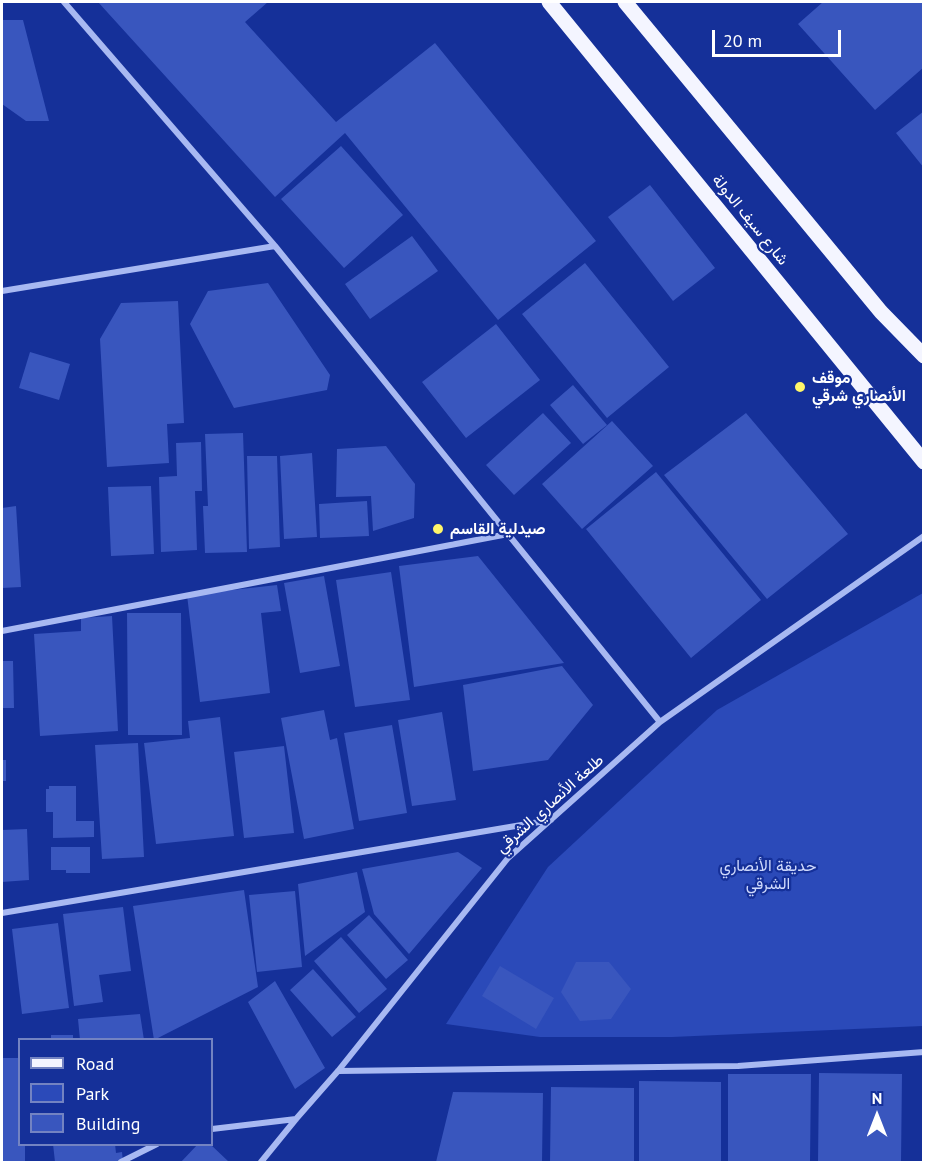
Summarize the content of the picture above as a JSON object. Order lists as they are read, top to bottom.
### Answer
{
  "streets": {
    "main road": ["شارع سيف الدولة"],
    "street": ["طلعة الأنصاري الشرقي"]
  },
  "parks": ["حديقة الأنصاري الشرقي"],
  "places": ["موقف الأنصاري شرقي", "صيدلية القاسم"],
  "legend": ["Road", "Park", "Building"],
  "scale_bar": "20 m",
  "north": "top"
}
